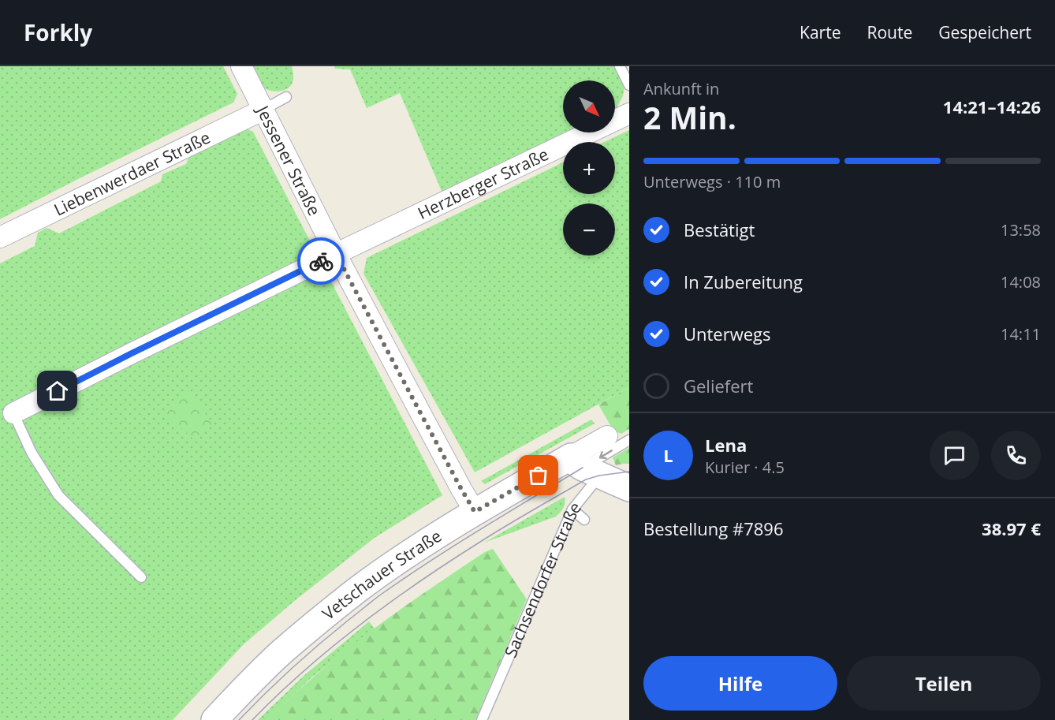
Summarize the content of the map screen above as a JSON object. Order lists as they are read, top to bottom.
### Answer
{
  "streets": {
    "street": [
      "Jessener Straße",
      "Liebenwerdaer Straße",
      "Herzberger Straße",
      "Vetschauer Straße"
    ],
    "lane": ["Sachsendorfer Straße"]
  },
  "crossings": [
    ["Jessener Straße", "Liebenwerdaer Straße"],
    ["Jessener Straße", "Herzberger Straße"],
    ["Jessener Straße", "Vetschauer Straße"],
    ["Vetschauer Straße", "Sachsendorfer Straße"]
  ],
  "north": "bottom right",
  "page": {
    "header": "Forkly",
    "nav": ["Karte", "Route", "Gespeichert"],
    "heading": ["2 Min.", "Ankunft in", "14:21–14:26"],
    "panel": [
      "Lena",
      "Kurier · 4.5",
      "Bestellung #7896",
      "38.97 €"
    ],
    "map_buttons": ["+", "−"],
    "bar": "Unterwegs · 110 m",
    "list": [
      ["Bestätigt", "13:58"],
      ["In Zubereitung", "14:08"],
      ["Unterwegs", "14:11"],
      "Geliefert"
    ],
    "round": "L",
    "buttons": ["Hilfe", "Teilen"]
  }
}
